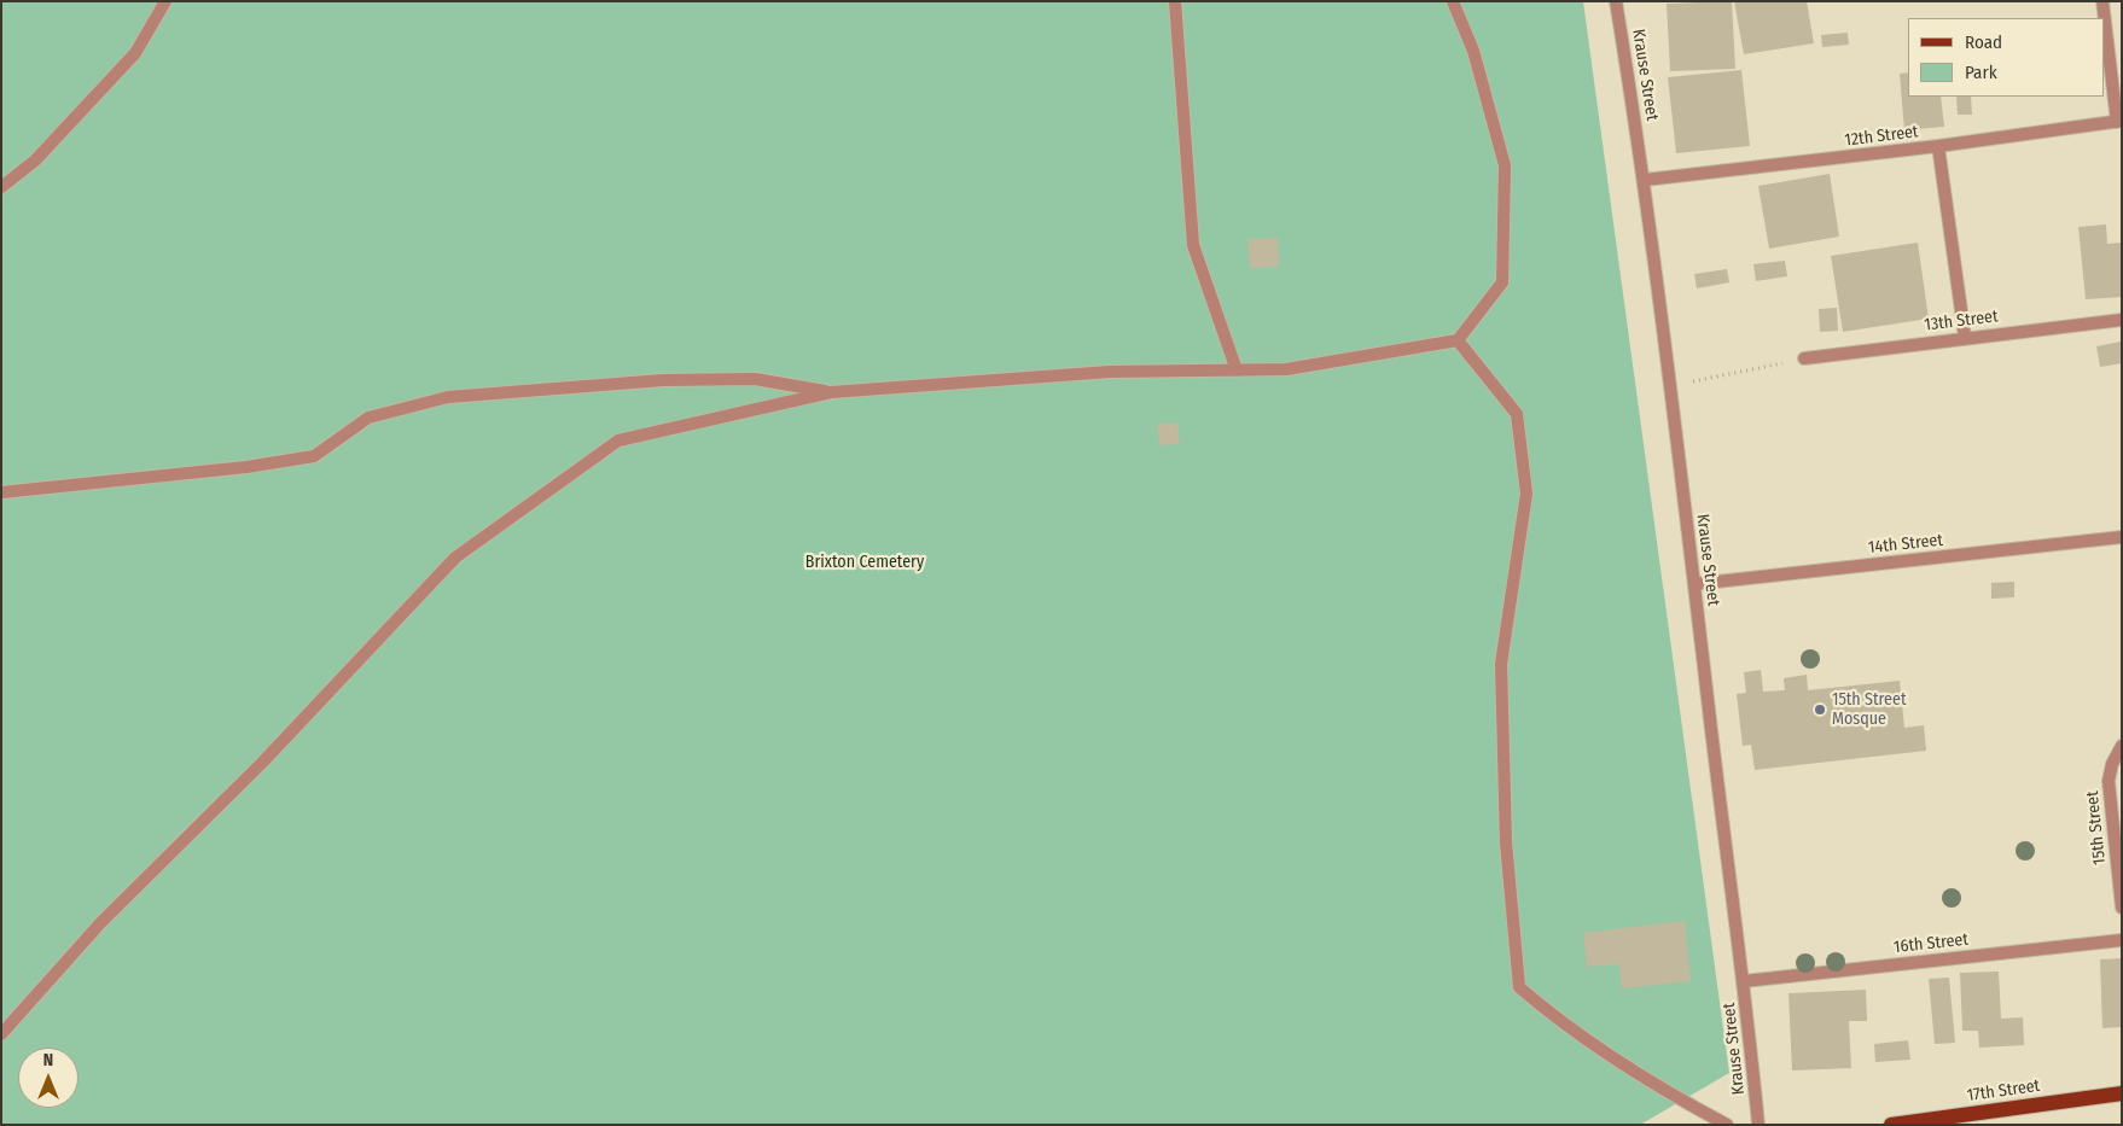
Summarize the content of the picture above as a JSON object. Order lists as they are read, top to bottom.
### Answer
{
  "streets": {
    "main road": ["17th Street"],
    "street": [
      "Krause Street",
      "12th Street",
      "13th Street",
      "14th Street",
      "15th Street",
      "16th Street"
    ]
  },
  "crossings": [
    ["Krause Street", "12th Street"],
    ["Krause Street", "14th Street"],
    ["Krause Street", "16th Street"]
  ],
  "parks": ["Brixton Cemetery"],
  "places": ["15th Street Mosque"],
  "legend": ["Road", "Park"],
  "north": "top"
}
